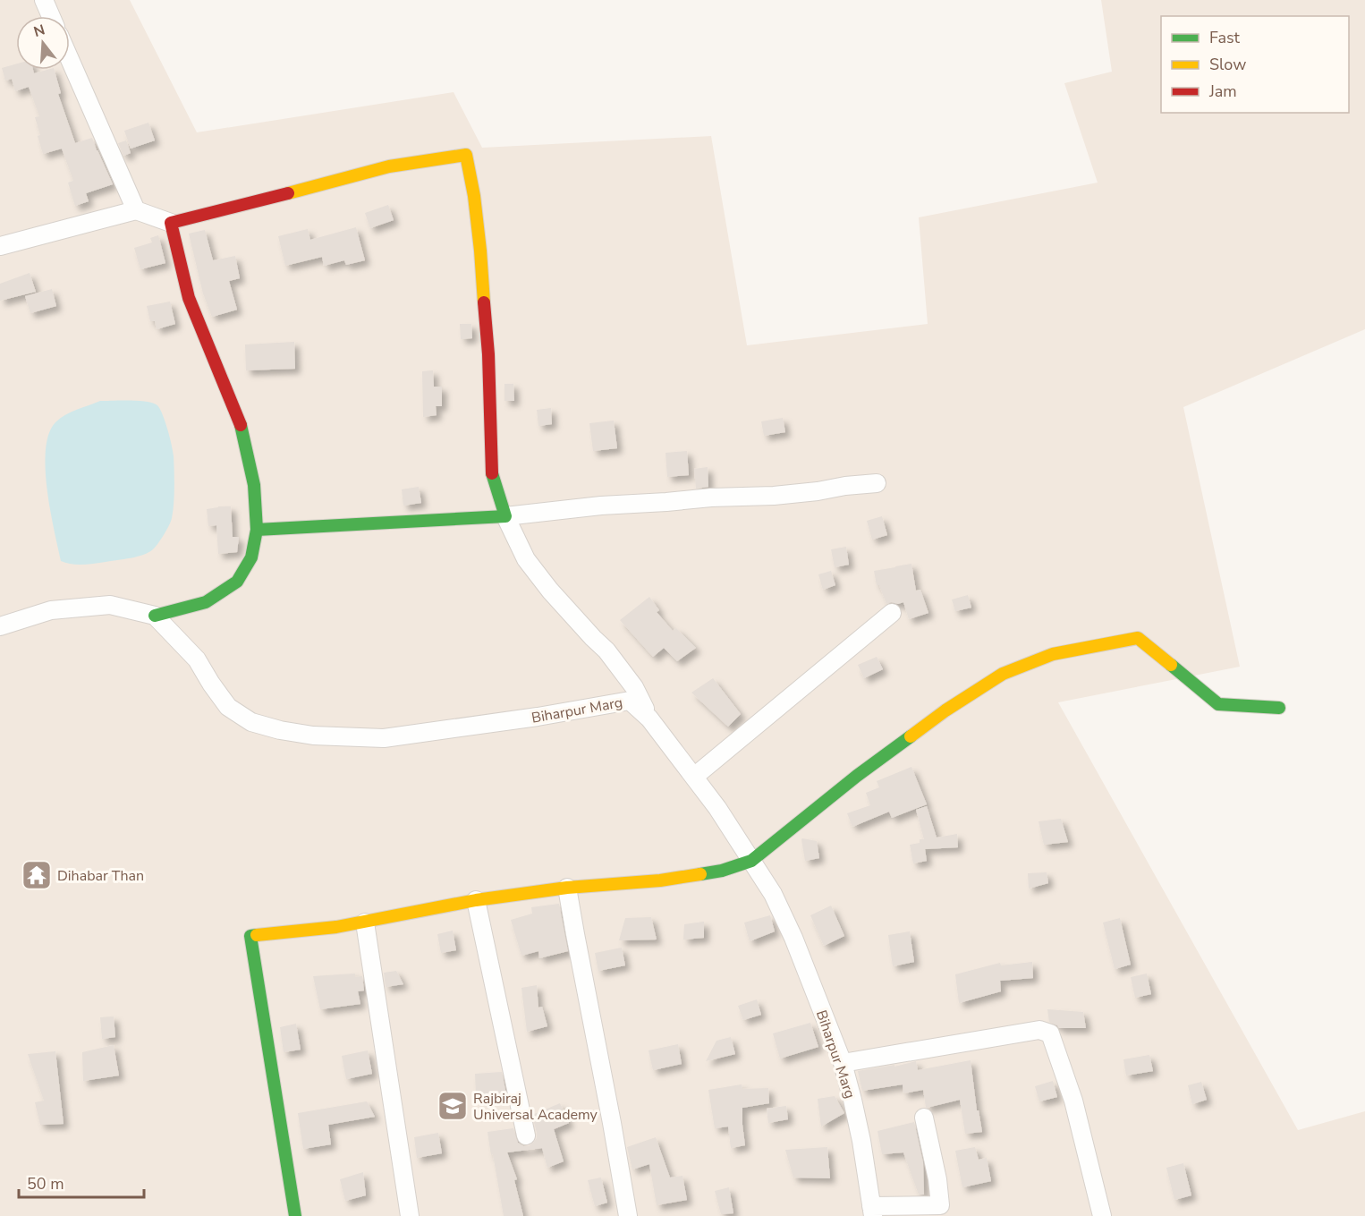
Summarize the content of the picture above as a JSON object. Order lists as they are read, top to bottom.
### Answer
{
  "streets": {
    "street": ["Biharpur Marg"]
  },
  "places": {
    "temple": ["Dihabar Than"],
    "school or university": ["Rajbiraj Universal Academy"]
  },
  "legend": ["Fast", "Slow", "Jam"],
  "scale_bar": "50 m",
  "north": "top"
}
